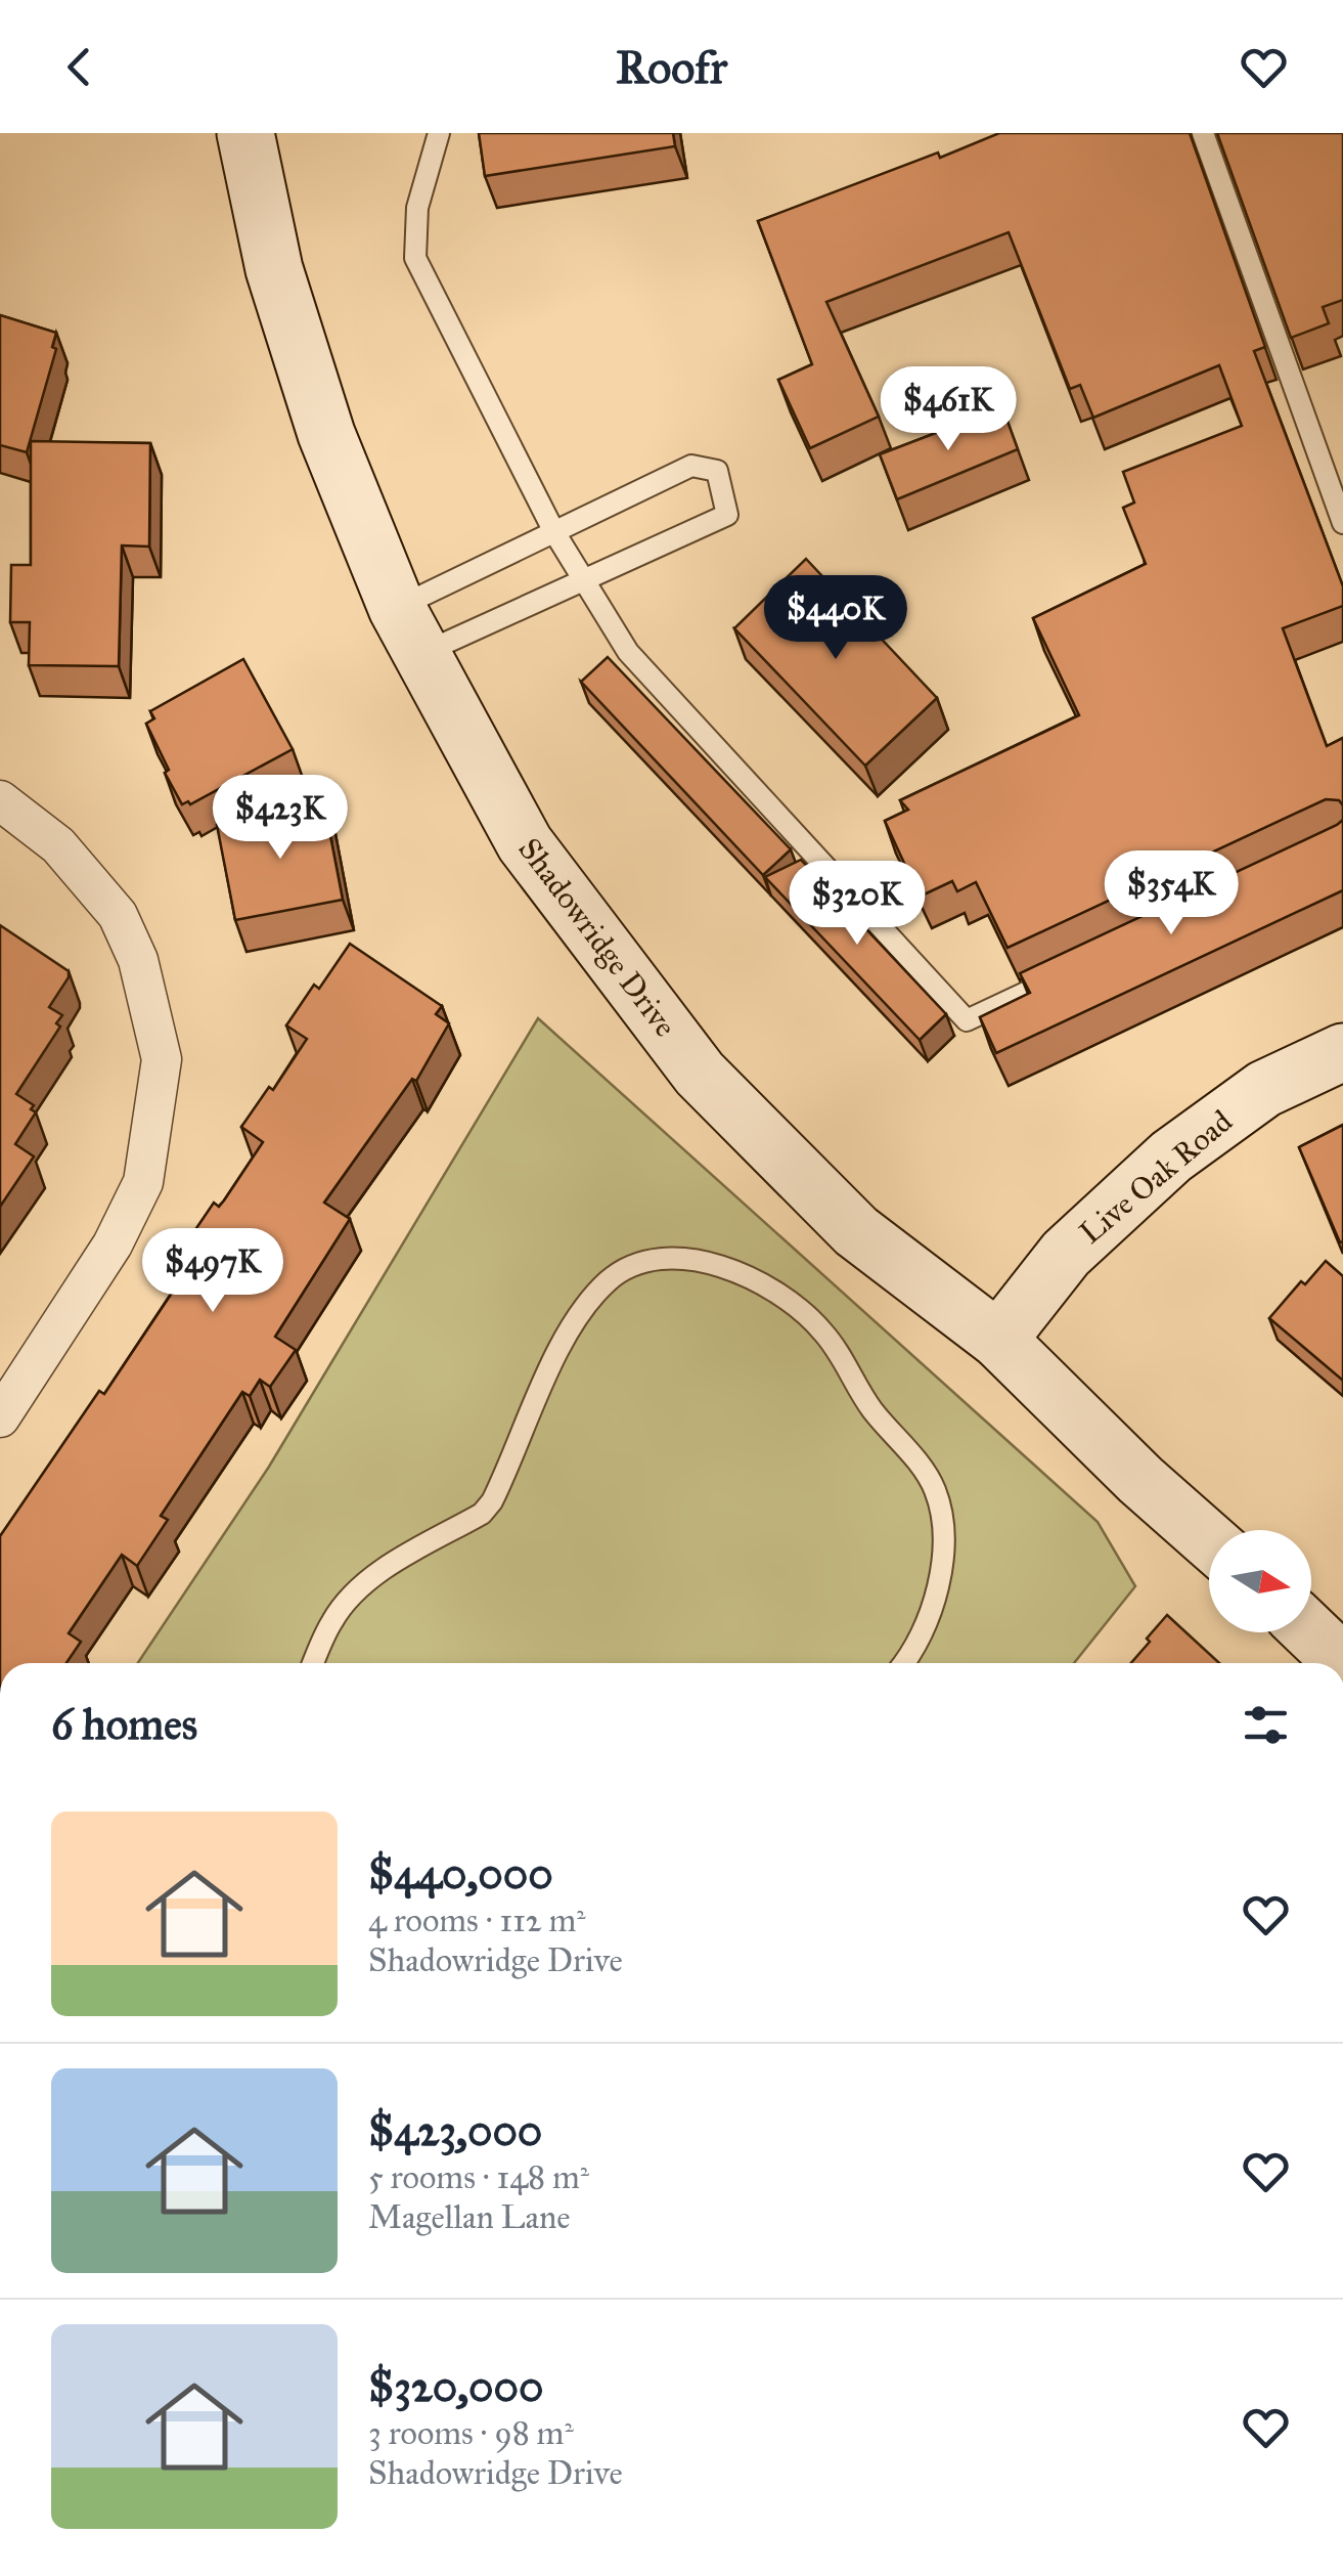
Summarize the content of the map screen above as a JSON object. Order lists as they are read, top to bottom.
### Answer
{
  "streets": {
    "main road": ["Shadowridge Drive", "Live Oak Road"]
  },
  "crossings": [
    ["Shadowridge Drive", "Live Oak Road"]
  ],
  "north": "right",
  "page": {
    "header": "Roofr",
    "price": [
      "$461K",
      "$440K",
      "$423K",
      "$354K",
      "$320K",
      "$497K"
    ],
    "heading": "6 homes",
    "list": [
      {
        "name": "$440,000",
        "note": "4 rooms · 112 m² · Shadowridge Drive"
      },
      {
        "name": "$423,000",
        "note": "5 rooms · 148 m² · Magellan Lane"
      },
      {
        "name": "$320,000",
        "note": "3 rooms · 98 m² · Shadowridge Drive"
      }
    ]
  }
}
